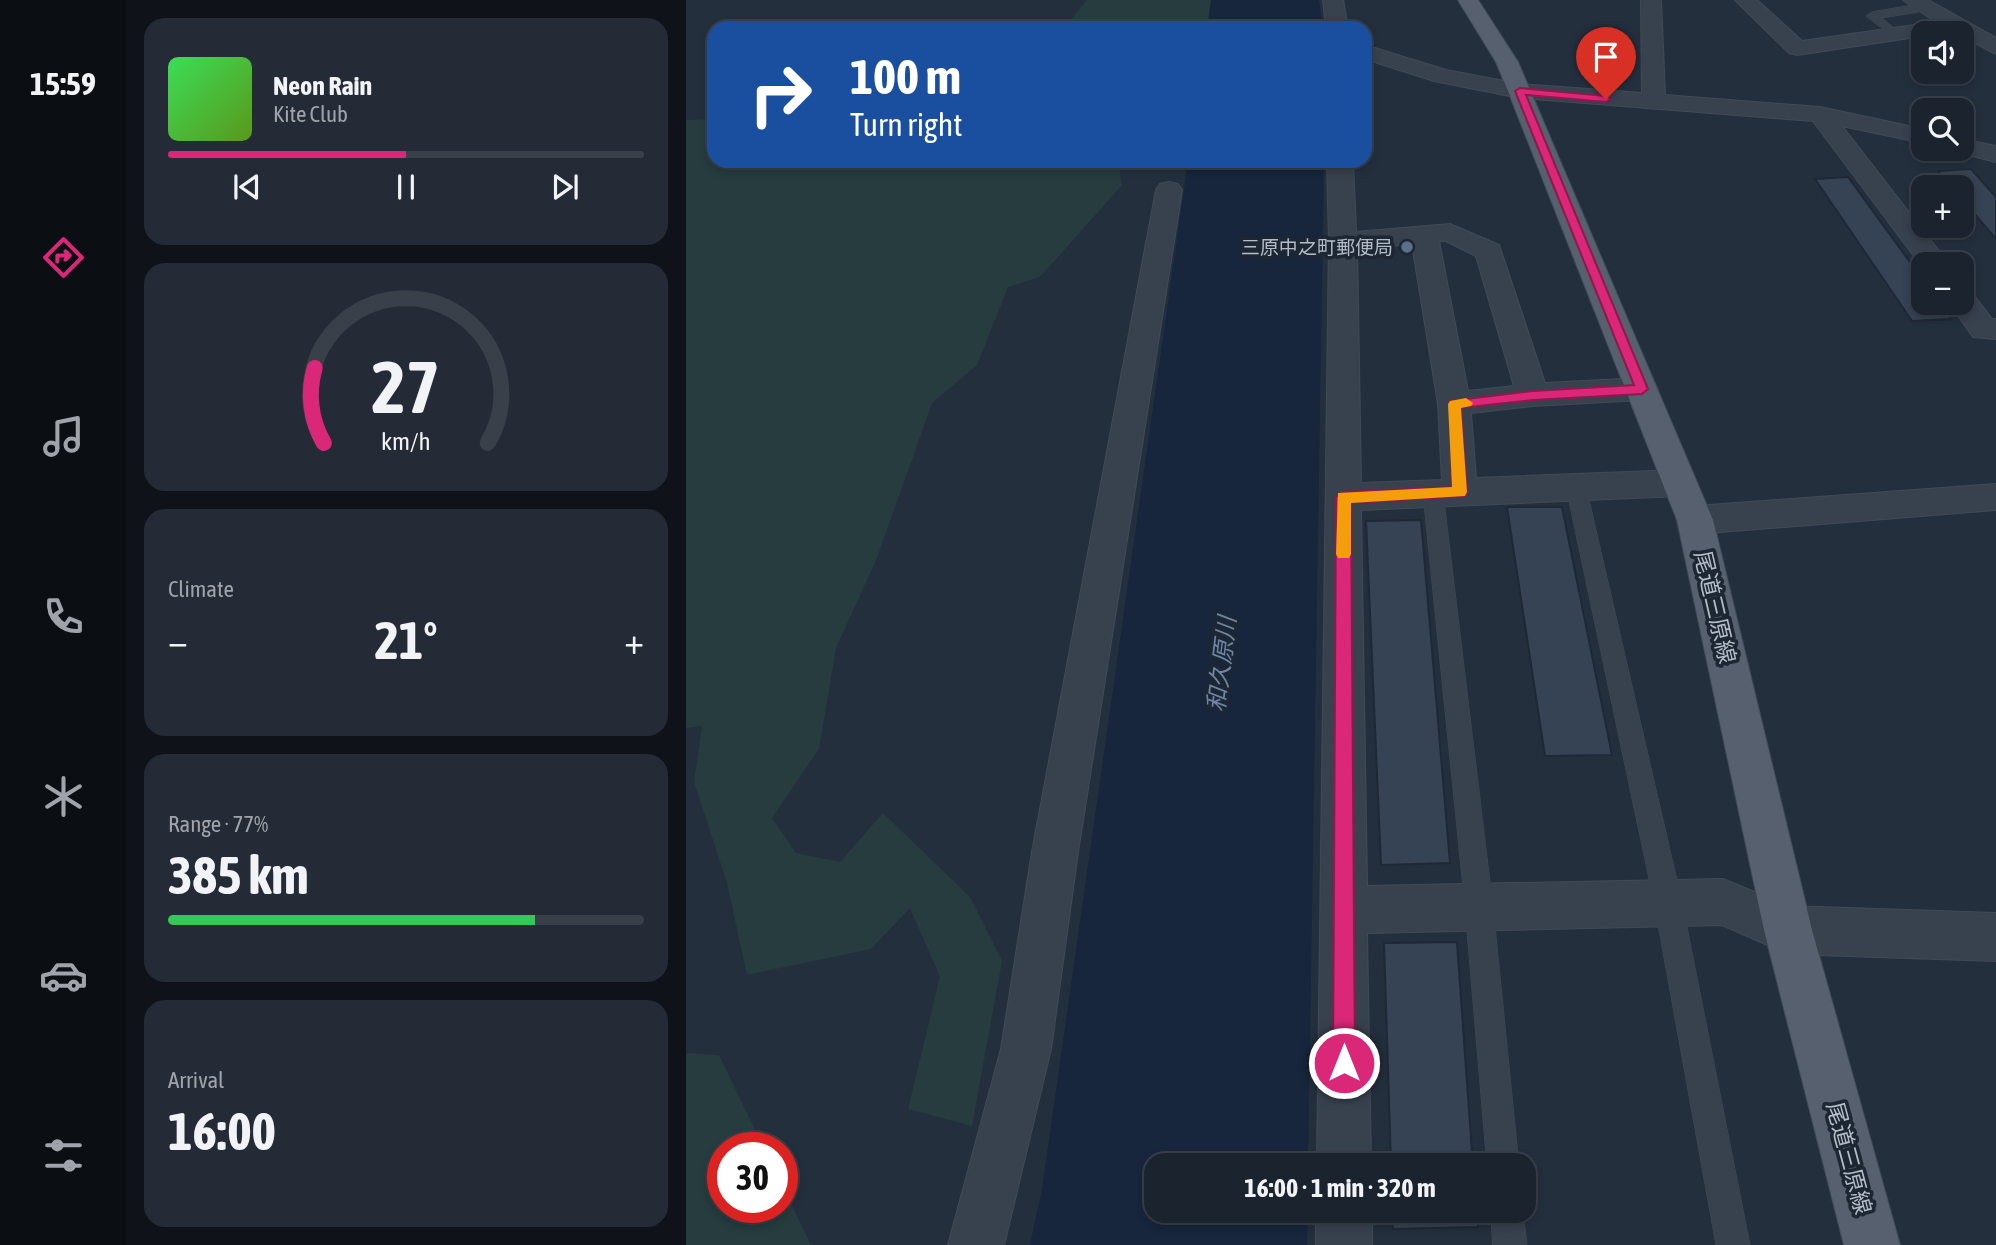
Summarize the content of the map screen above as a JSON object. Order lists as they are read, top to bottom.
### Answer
{
  "streets": {
    "main road": ["尾道三原線"]
  },
  "water": ["和久原川"],
  "places": ["三原中之町郵便局"],
  "page": {
    "tabs": "15:59",
    "map_buttons": ["+", "−"],
    "turn": ["100 m", "Turn right"],
    "song": ["Neon Rain", "Kite Club"],
    "tile": [
      "Climate",
      ["Range · 77%", "385 km"],
      ["Arrival", "16:00"]
    ],
    "heat": ["−", "21°", "+"],
    "limit": "30",
    "trip": "16:00 · 1 min · 320 m",
    "gauge": ["27", "km/h"]
  }
}
